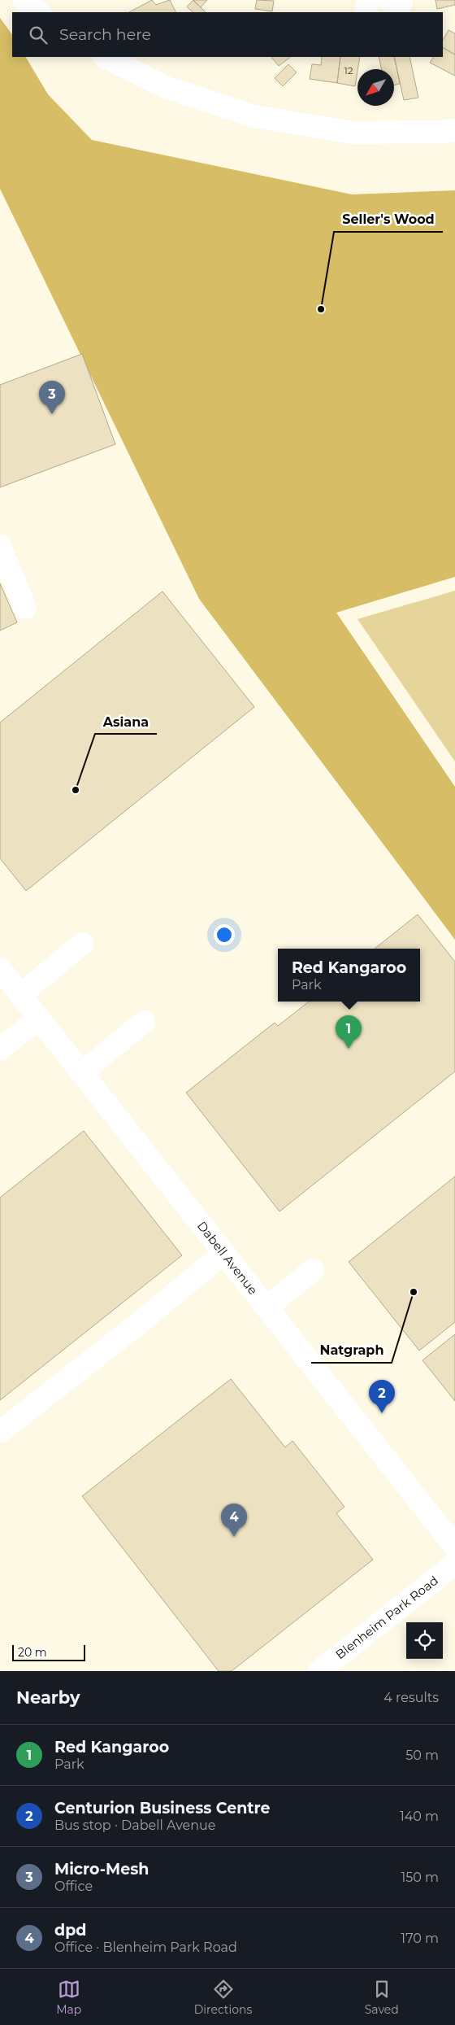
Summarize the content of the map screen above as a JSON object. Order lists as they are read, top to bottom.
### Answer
{
  "streets": {
    "street": ["Dabell Avenue", "Blenheim Park Road"]
  },
  "places": ["Seller's Wood", "Asiana", "Natgraph"],
  "house_numbers": ["12"],
  "scale_bar": "20 m",
  "north": "bottom left",
  "page": {
    "search": "Search here",
    "pins": [
      "3",
      "1",
      "2",
      "4"
    ],
    "popup": ["Red Kangaroo", "Park"],
    "scale": "20 m",
    "heading": ["Nearby", "4 results"],
    "list": [
      {
        "mark": "1",
        "name": "Red Kangaroo",
        "note": "Park",
        "value": "50 m"
      },
      {
        "mark": "2",
        "name": "Centurion Business Centre",
        "note": "Bus stop · Dabell Avenue",
        "value": "140 m"
      },
      {
        "mark": "3",
        "name": "Micro-Mesh",
        "note": "Office",
        "value": "150 m"
      },
      {
        "mark": "4",
        "name": "dpd",
        "note": "Office · Blenheim Park Road",
        "value": "170 m"
      }
    ],
    "nav": ["Map", "Directions", "Saved"]
  }
}
